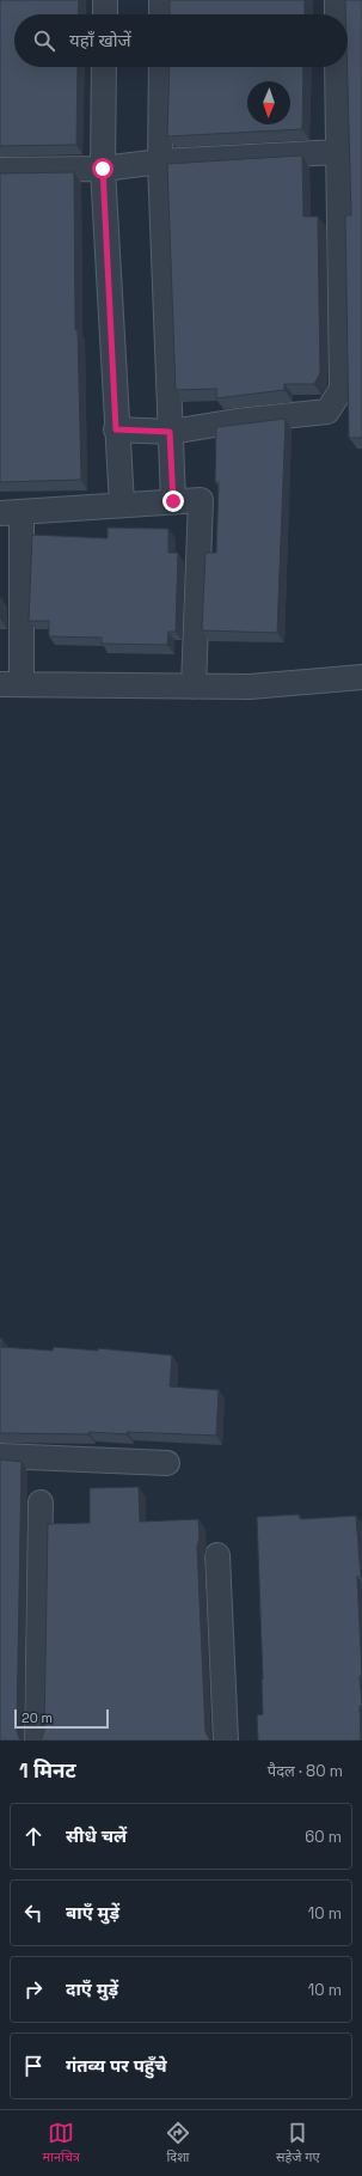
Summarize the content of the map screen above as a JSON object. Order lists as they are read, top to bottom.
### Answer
{
  "scale_bar": "20 m",
  "north": "bottom",
  "page": {
    "search": "यहाँ खोजें",
    "scale": "20 m",
    "heading": ["1 मिनट", "पैदल · 80 m"],
    "list": [
      ["सीधे चलें", "60 m"],
      ["बाएँ मुड़ें", "10 m"],
      ["दाएँ मुड़ें", "10 m"],
      "गंतव्य पर पहुँचे"
    ],
    "nav": ["मानचित्र", "दिशा", "सहेजे गए"]
  }
}
